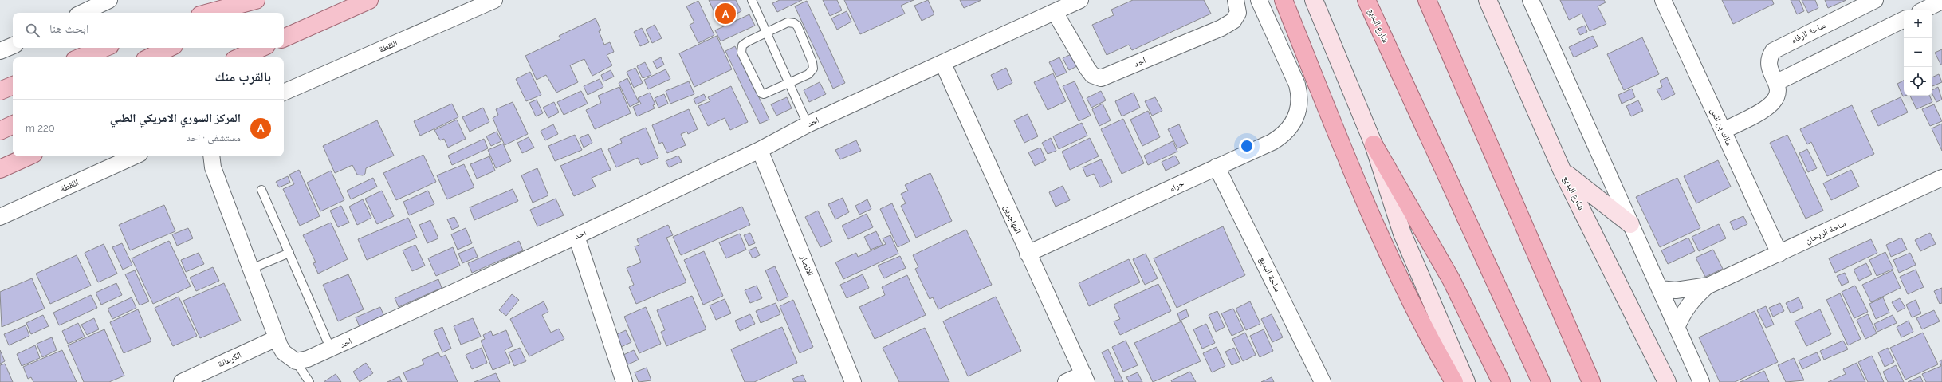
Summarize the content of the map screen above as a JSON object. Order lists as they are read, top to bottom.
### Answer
{
  "streets": {
    "highway": ["شارع البديع"],
    "street": [
      "ساحة الرفاء",
      "اللقطة",
      "احد",
      "مالك بن انس",
      "حراء",
      "المهاجرين",
      "ساحة الريحان",
      "الانصار",
      "ساحة البديع",
      "الكرعانة"
    ]
  },
  "crossings": [
    ["احد", "المهاجرين"],
    ["احد", "الانصار"],
    ["مالك بن انس", "ساحة الريحان"],
    ["حراء", "المهاجرين"],
    ["حراء", "ساحة البديع"]
  ],
  "page": {
    "pins": "A",
    "map_buttons": ["+", "−"],
    "search": "ابحث هنا",
    "heading": "بالقرب منك",
    "list": [
      {
        "mark": "A",
        "name": "المركز السوري الامريكي الطبي",
        "note": "مستشفى · احد",
        "value": "220 m"
      }
    ]
  }
}
